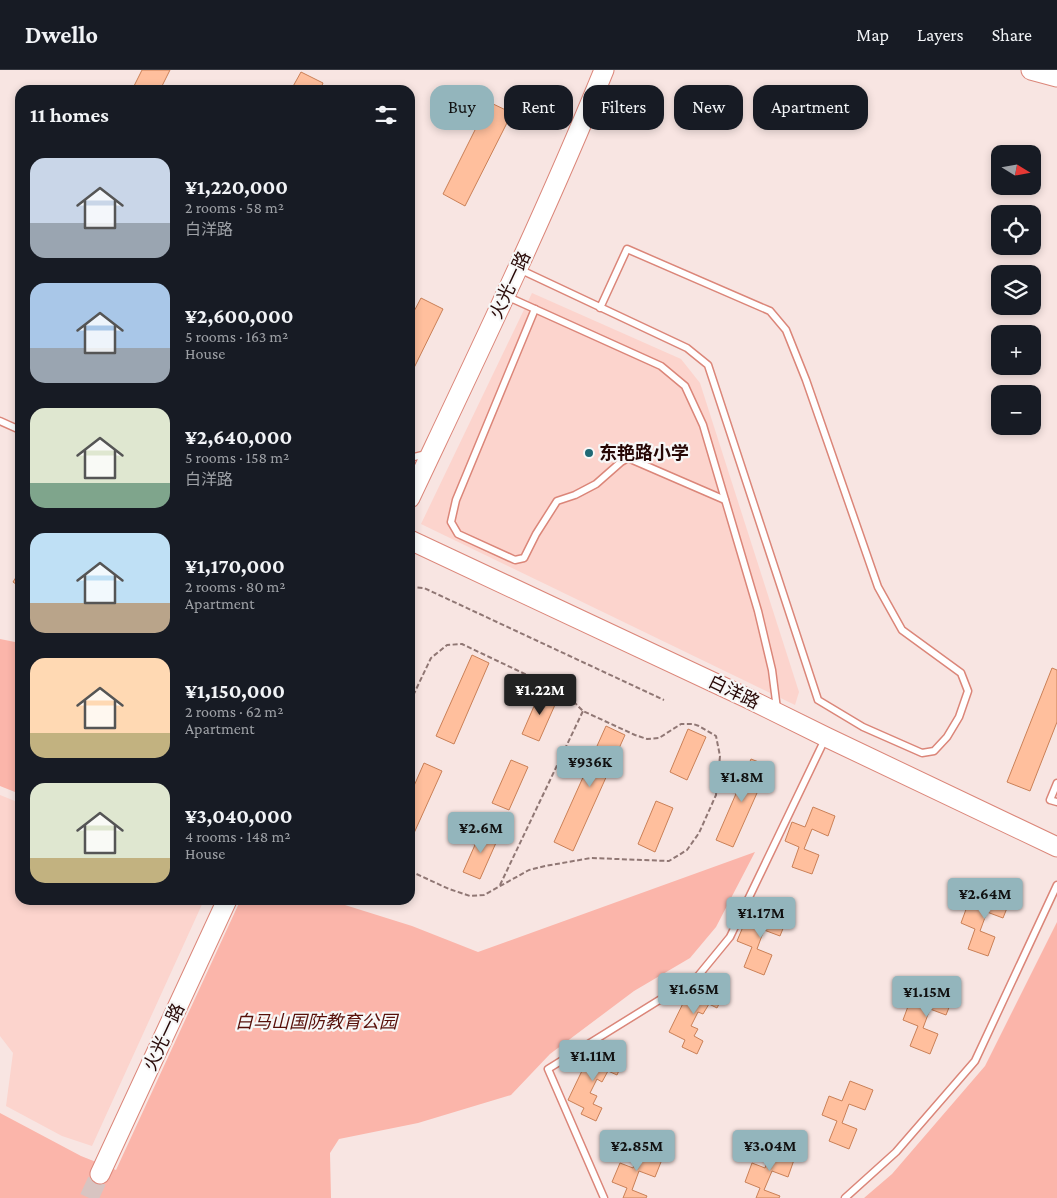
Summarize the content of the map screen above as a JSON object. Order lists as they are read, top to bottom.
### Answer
{
  "streets": {
    "street": ["火光一路", "白洋路"]
  },
  "parks": ["白马山国防教育公园"],
  "places": ["东艳路小学"],
  "north": "right",
  "page": {
    "header": "Dwello",
    "nav": ["Map", "Layers", "Share"],
    "chip": [
      "Buy",
      "Rent",
      "Filters",
      "New",
      "Apartment"
    ],
    "heading": "11 homes",
    "map_buttons": ["+", "−"],
    "list": [
      {
        "name": "¥1,220,000",
        "note": "2 rooms · 58 m² · 白洋路"
      },
      {
        "name": "¥2,600,000",
        "note": "5 rooms · 163 m² · House"
      },
      {
        "name": "¥2,640,000",
        "note": "5 rooms · 158 m² · 白洋路"
      },
      {
        "name": "¥1,170,000",
        "note": "2 rooms · 80 m² · Apartment"
      },
      {
        "name": "¥1,150,000",
        "note": "2 rooms · 62 m² · Apartment"
      },
      {
        "name": "¥3,040,000",
        "note": "4 rooms · 148 m² · House"
      }
    ],
    "price": [
      "¥1.22M",
      "¥936K",
      "¥1.8M",
      "¥2.6M",
      "¥2.64M",
      "¥1.17M",
      "¥1.65M",
      "¥1.15M",
      "¥1.11M",
      "¥2.85M",
      "¥3.04M"
    ]
  }
}
